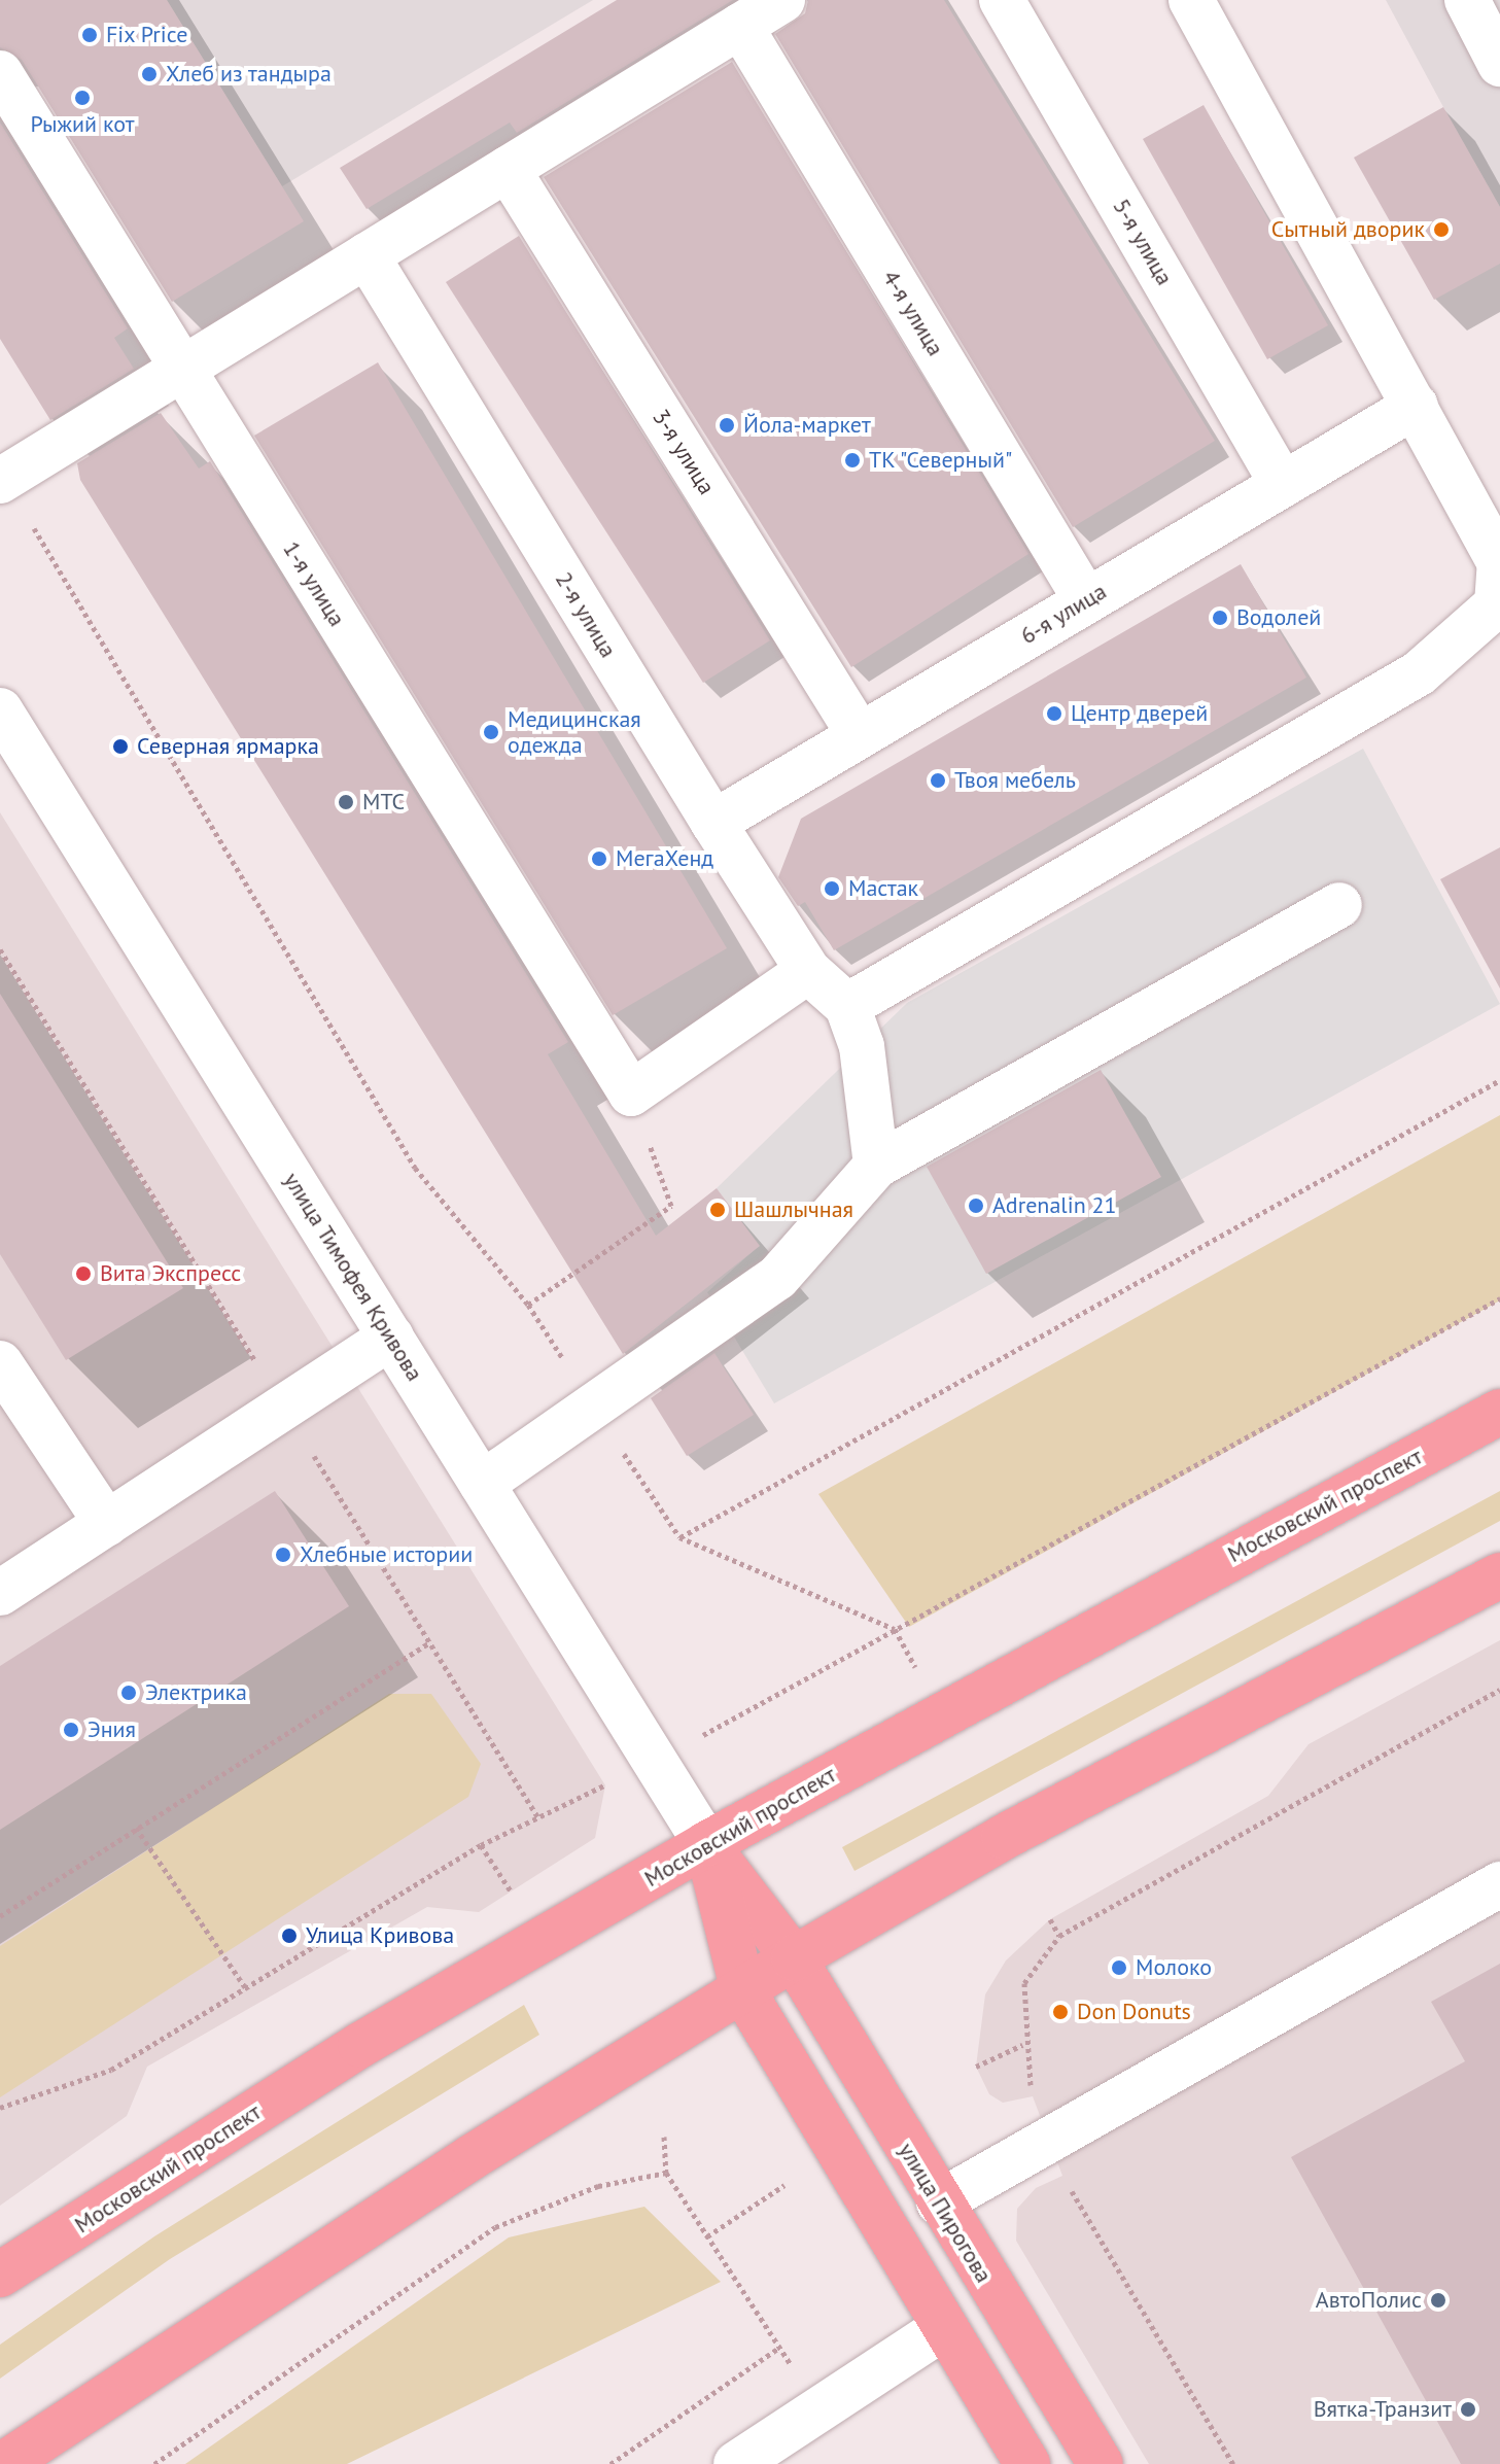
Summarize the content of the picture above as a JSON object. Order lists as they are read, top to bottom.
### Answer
{
  "streets": {
    "main road": ["Московский проспект", "улица Пирогова"],
    "street": [
      "5-я улица",
      "4-я улица",
      "3-я улица",
      "1-я улица",
      "6-я улица",
      "2-я улица",
      "улица Тимофея Кривова"
    ]
  },
  "crossings": [
    ["5-я улица", "6-я улица"],
    ["4-я улица", "6-я улица"],
    ["3-я улица", "6-я улица"],
    ["6-я улица", "2-я улица"],
    ["улица Тимофея Кривова", "Московский проспект"],
    ["улица Тимофея Кривова", "улица Пирогова"],
    ["Московский проспект", "улица Пирогова"]
  ],
  "places": [
    "Fix Price",
    "Хлеб из тандыра",
    "Рыжий кот",
    "Сытный дворик",
    "Йола-маркет",
    "ТК \"Северный\"",
    "Водолей",
    "Центр дверей",
    "Медицинская одежда",
    "Северная ярмарка",
    "Твоя мебель",
    "МТС",
    "МегаХенд",
    "Мастак",
    "Adrenalin 21",
    "Шашлычная",
    "Вита Экспресс",
    "Хлебные истории",
    "Электрика",
    "Эния",
    "Улица Кривова",
    "Молоко",
    "Don Donuts",
    "АвтоПолис",
    "Вятка-Транзит"
  ]
}
